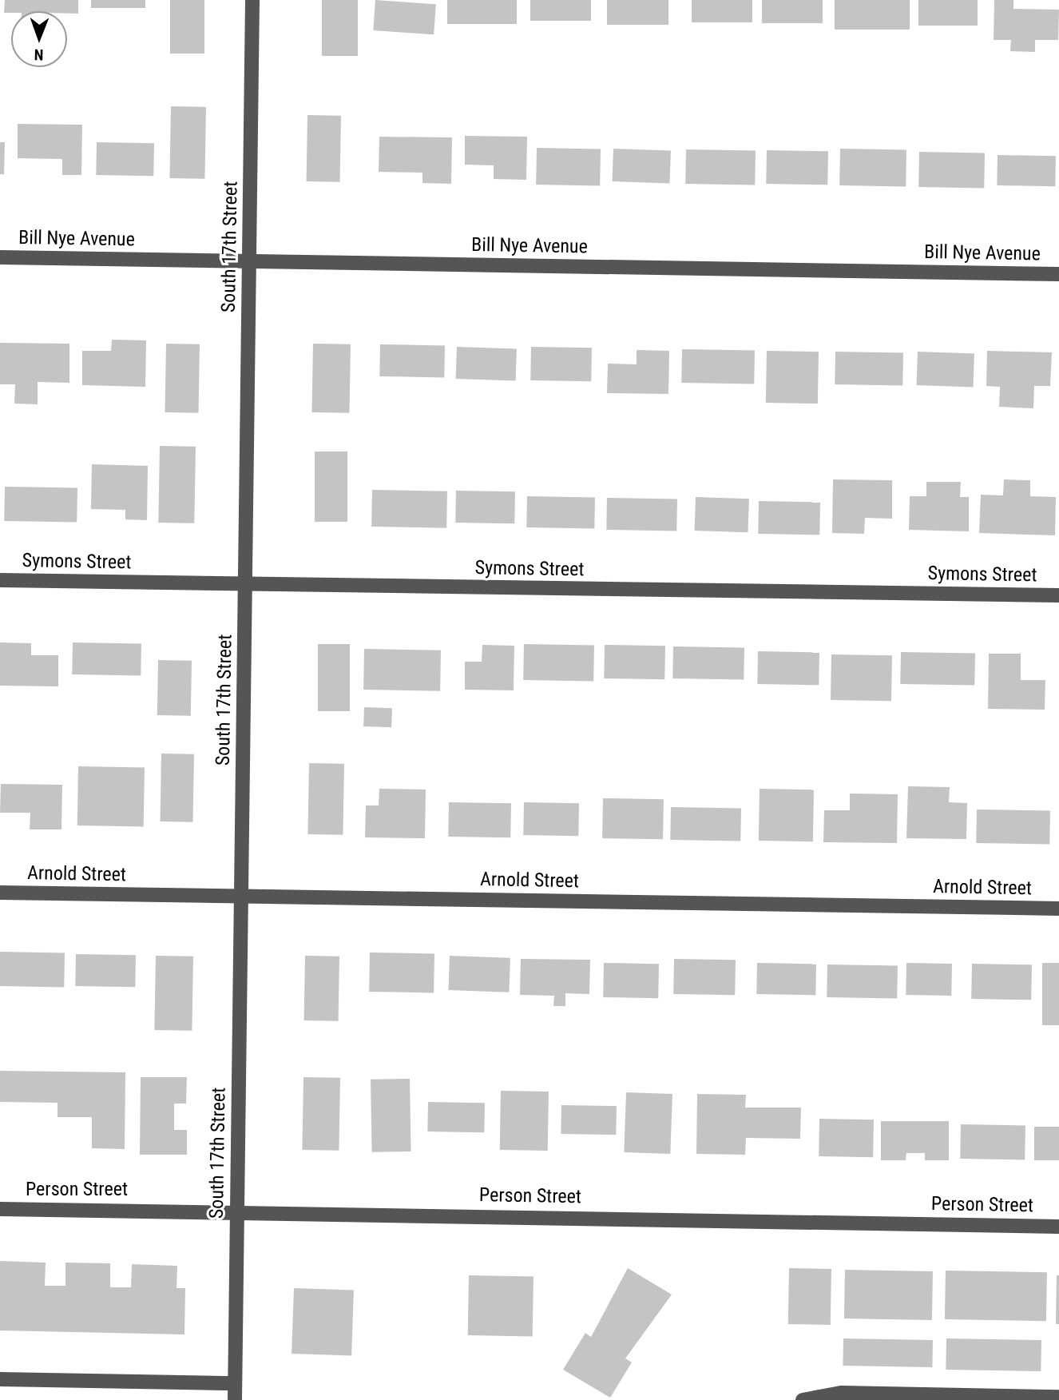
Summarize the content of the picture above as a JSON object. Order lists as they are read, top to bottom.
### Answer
{
  "streets": {
    "street": [
      "Bill Nye Avenue",
      "South 17th Street",
      "Symons Street",
      "Arnold Street",
      "Person Street"
    ]
  },
  "crossings": [
    ["Bill Nye Avenue", "South 17th Street"],
    ["South 17th Street", "Symons Street"],
    ["South 17th Street", "Arnold Street"],
    ["South 17th Street", "Person Street"]
  ],
  "north": "bottom"
}
